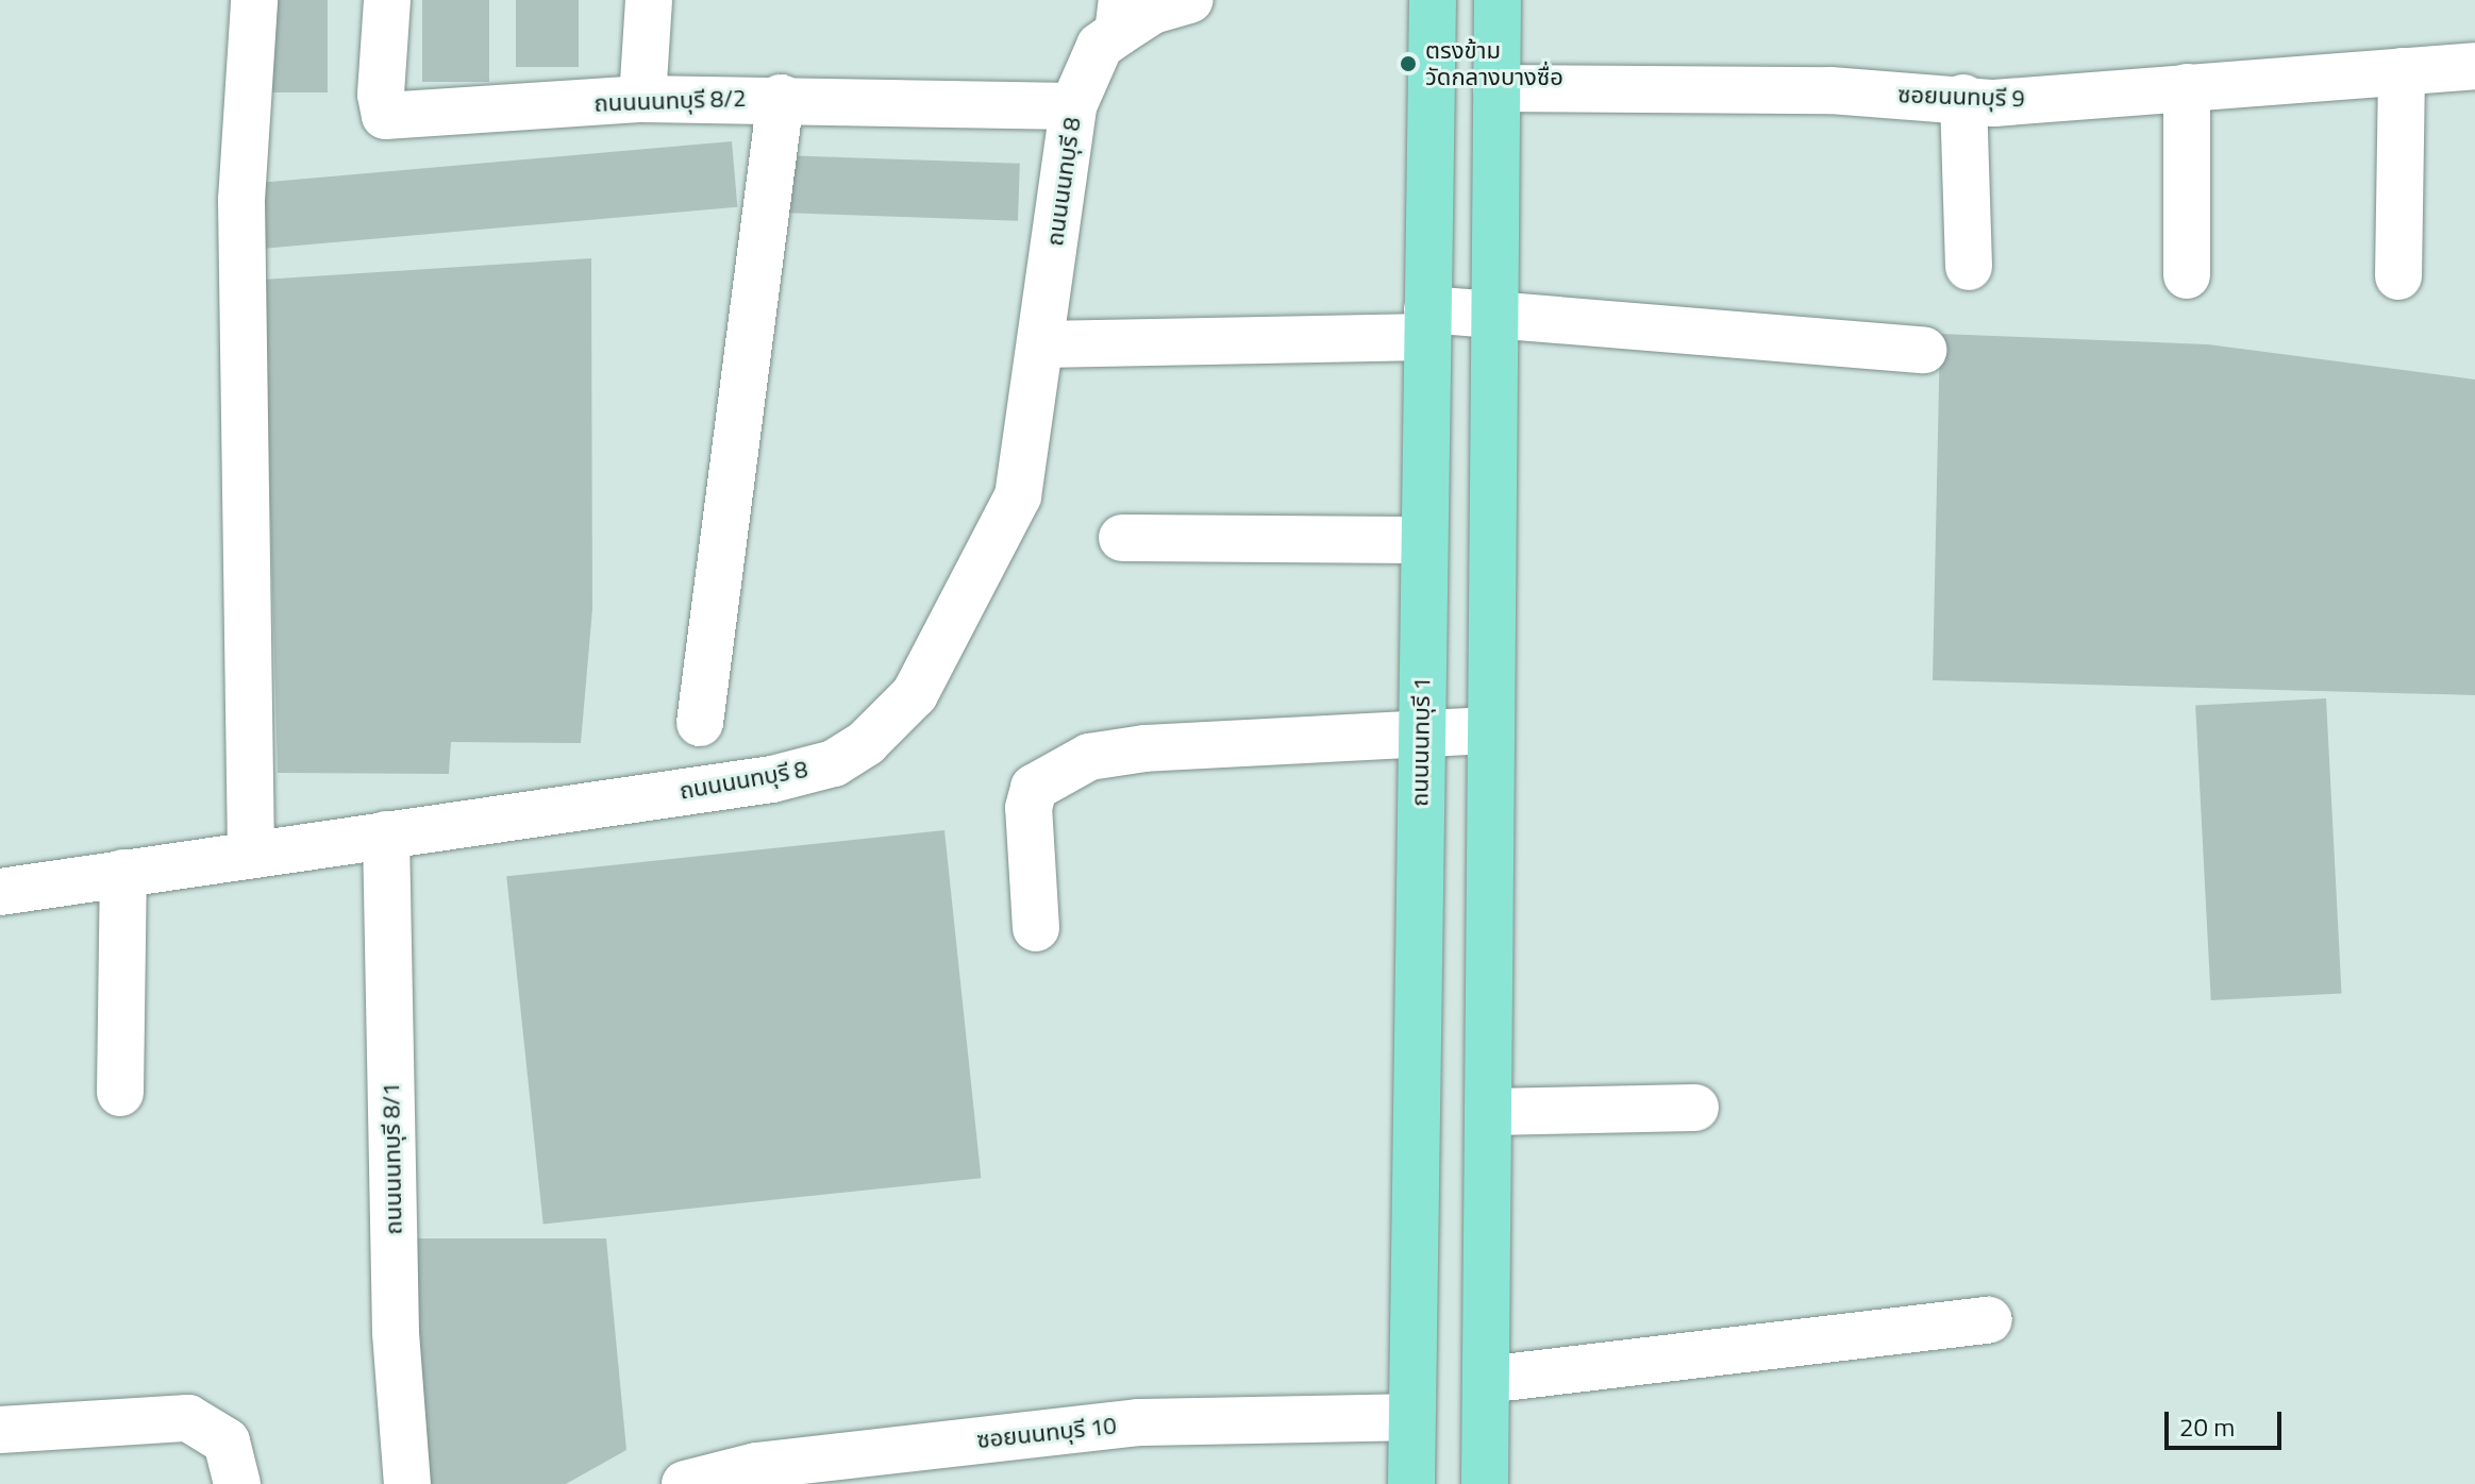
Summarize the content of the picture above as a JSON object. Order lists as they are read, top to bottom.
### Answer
{
  "streets": {
    "main road": ["ถนนนนทบุรี 1"],
    "street": [
      "ซอยนนทบุรี 9",
      "ถนนนนทบุรี 8/2",
      "ถนนนนทบุรี 8",
      "ถนนนนทบุรี 8/1",
      "ซอยนนทบุรี 10"
    ]
  },
  "crossings": [
    ["ถนนนนทบุรี 8/2", "ถนนนนทบุรี 8"],
    ["ถนนนนทบุรี 8", "ถนนนนทบุรี 8/1"],
    ["ถนนนนทบุรี 1", "ซอยนนทบุรี 10"]
  ],
  "places": ["ตรงข้าม วัดกลางบางซื่อ"],
  "scale_bar": "20 m"
}
